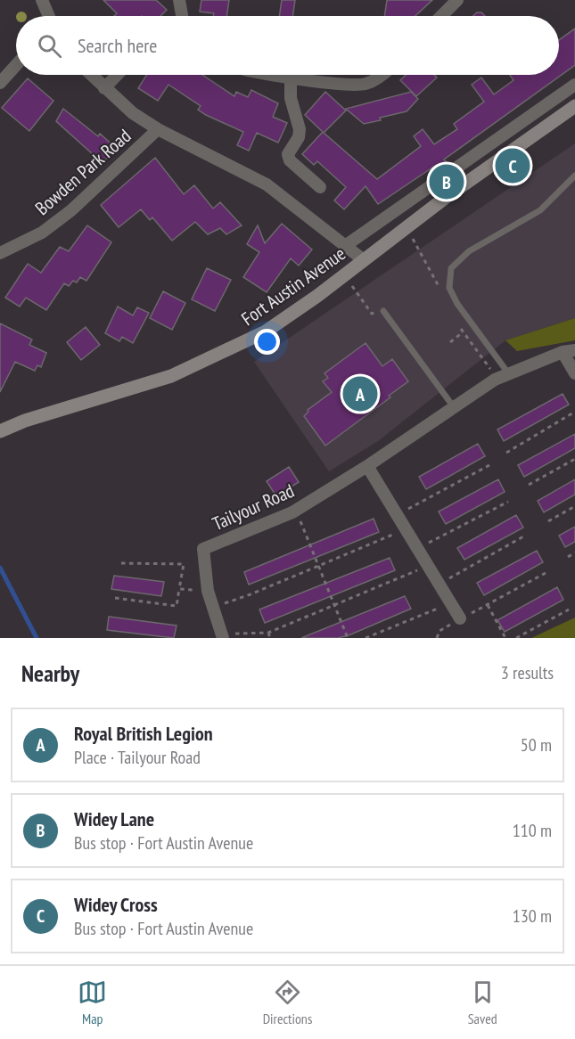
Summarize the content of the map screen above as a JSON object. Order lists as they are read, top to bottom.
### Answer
{
  "streets": {
    "main road": ["Fort Austin Avenue"],
    "street": ["Bowden Park Road", "Tailyour Road"]
  },
  "page": {
    "search": "Search here",
    "pins": ["C", "B", "A"],
    "heading": ["Nearby", "3 results"],
    "list": [
      {
        "mark": "A",
        "name": "Royal British Legion",
        "note": "Place · Tailyour Road",
        "value": "50 m"
      },
      {
        "mark": "B",
        "name": "Widey Lane",
        "note": "Bus stop · Fort Austin Avenue",
        "value": "110 m"
      },
      {
        "mark": "C",
        "name": "Widey Cross",
        "note": "Bus stop · Fort Austin Avenue",
        "value": "130 m"
      }
    ],
    "nav": ["Map", "Directions", "Saved"]
  }
}
